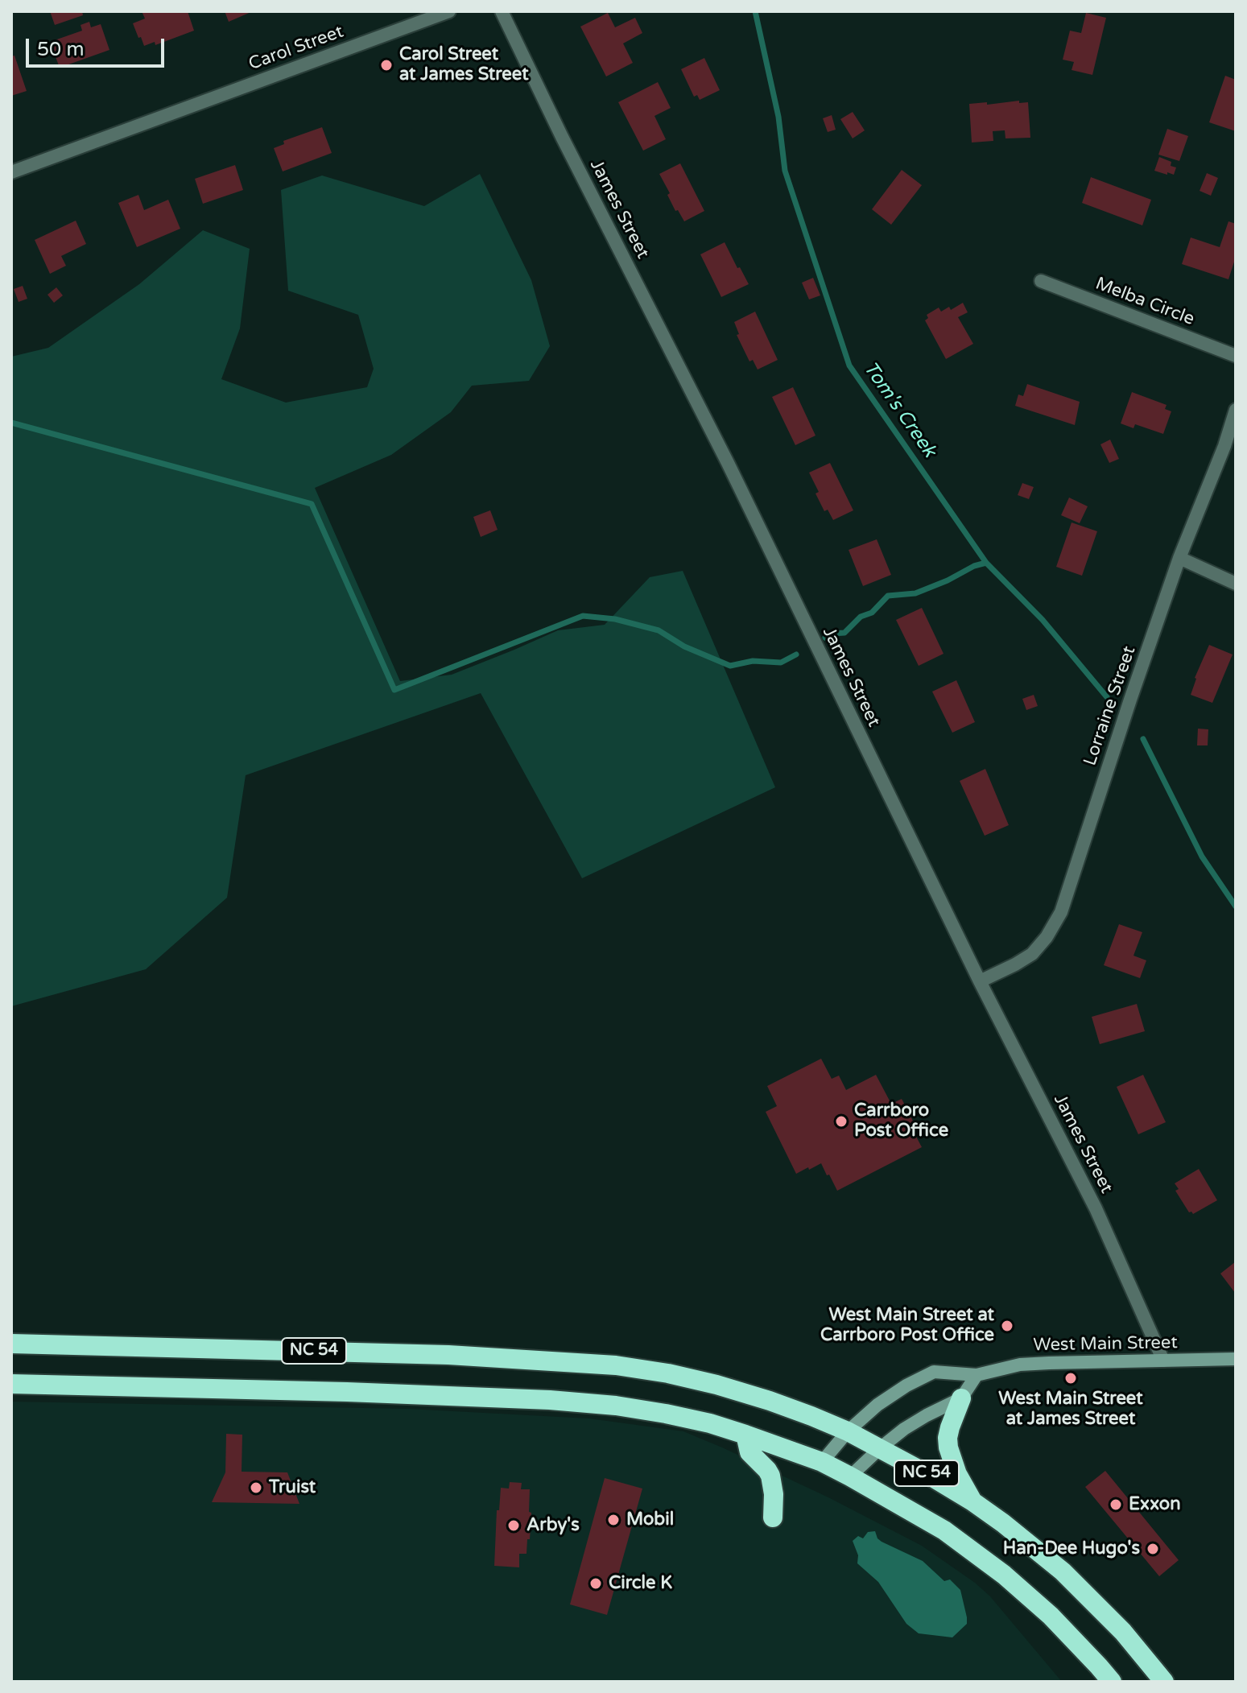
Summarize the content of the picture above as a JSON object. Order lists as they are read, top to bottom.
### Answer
{
  "streets": {
    "highway": ["NC 54"],
    "main road": ["West Main Street"],
    "street": [
      "Carol Street",
      "James Street",
      "Melba Circle",
      "Lorraine Street"
    ]
  },
  "crossings": [
    ["James Street", "Lorraine Street"],
    ["James Street", "West Main Street"],
    ["West Main Street", "NC 54"]
  ],
  "water": ["Tom's Creek"],
  "places": [
    "Carol Street at James Street",
    "Carrboro Post Office",
    "West Main Street at Carrboro Post Office",
    "West Main Street at James Street",
    "Truist",
    "Exxon",
    "Mobil",
    "Arby's",
    "Han-Dee Hugo's",
    "Circle K"
  ],
  "scale_bar": "50 m"
}
